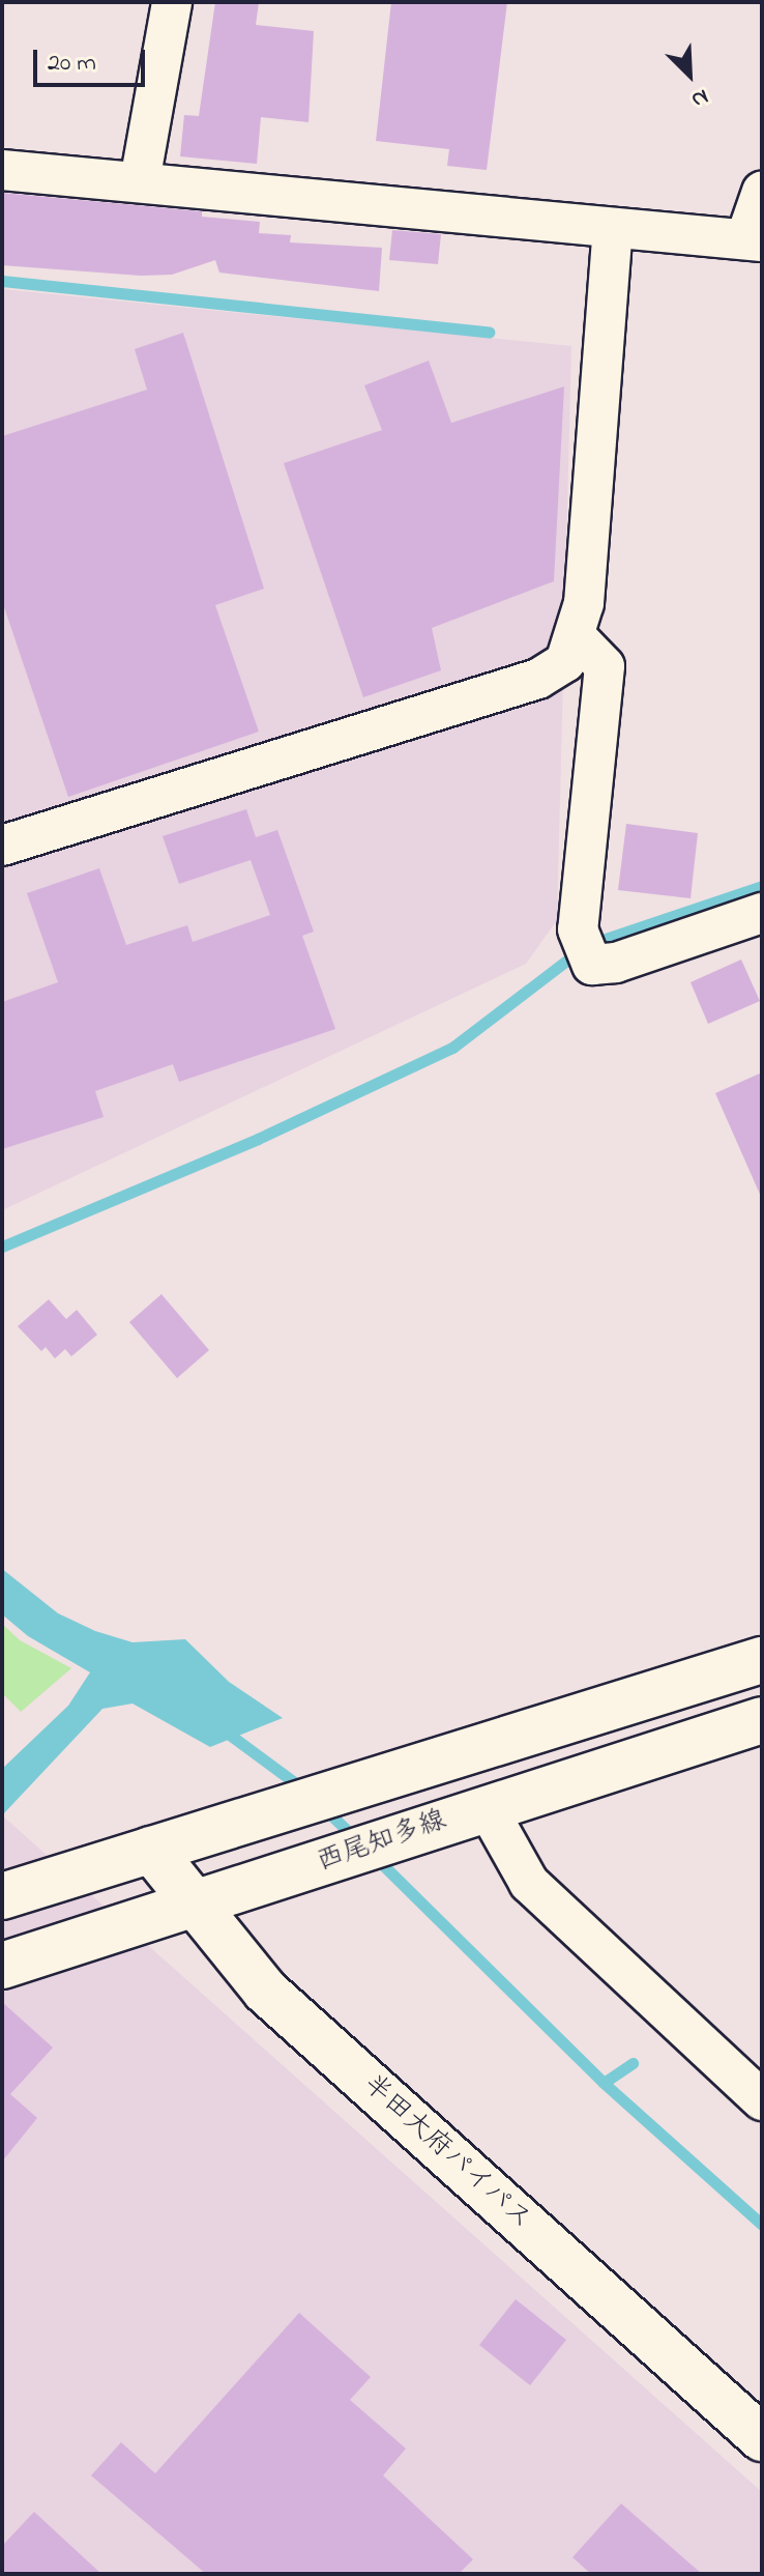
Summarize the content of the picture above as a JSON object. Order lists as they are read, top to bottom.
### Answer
{
  "streets": {
    "main road": ["西尾知多線", "半田大府パイパス"]
  },
  "crossings": [
    ["西尾知多線", "半田大府パイパス"]
  ],
  "scale_bar": "20 m",
  "north": "bottom right"
}
